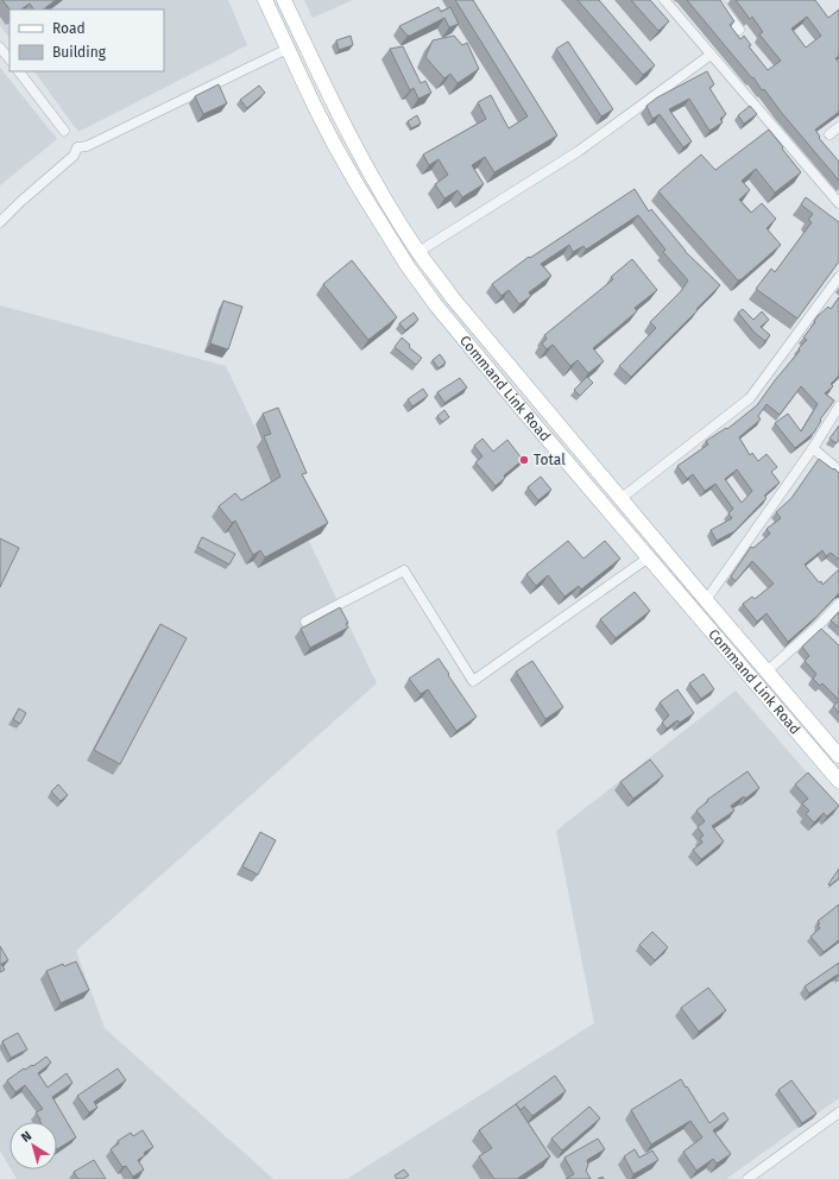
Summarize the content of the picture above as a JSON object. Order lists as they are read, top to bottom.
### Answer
{
  "streets": {
    "main road": ["Command Link Road"]
  },
  "places": ["Total"],
  "legend": ["Road", "Building"],
  "north": "top left"
}
